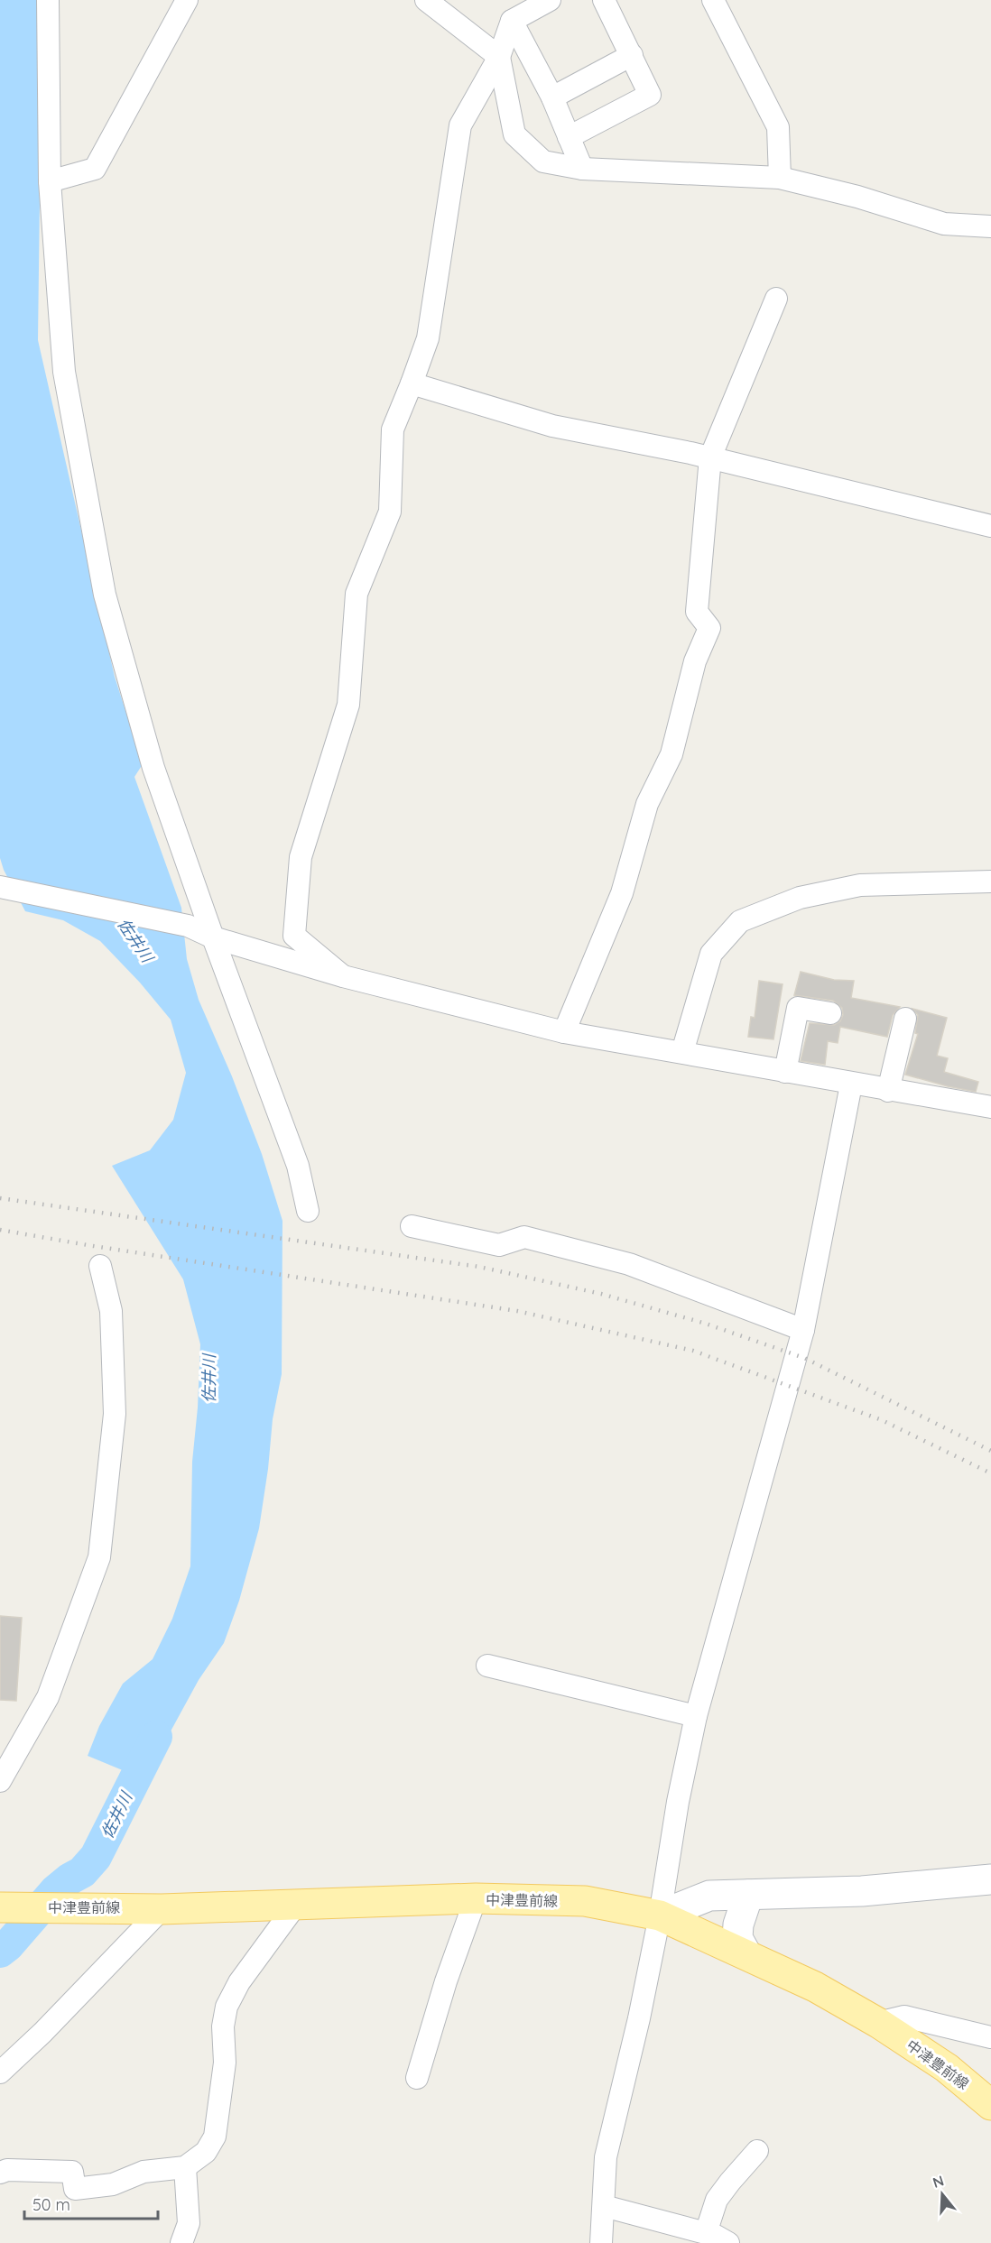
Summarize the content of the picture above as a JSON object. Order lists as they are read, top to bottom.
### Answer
{
  "streets": {
    "main road": ["中津豊前線"]
  },
  "water": ["佐井川"],
  "scale_bar": "50 m",
  "north": "top"
}
